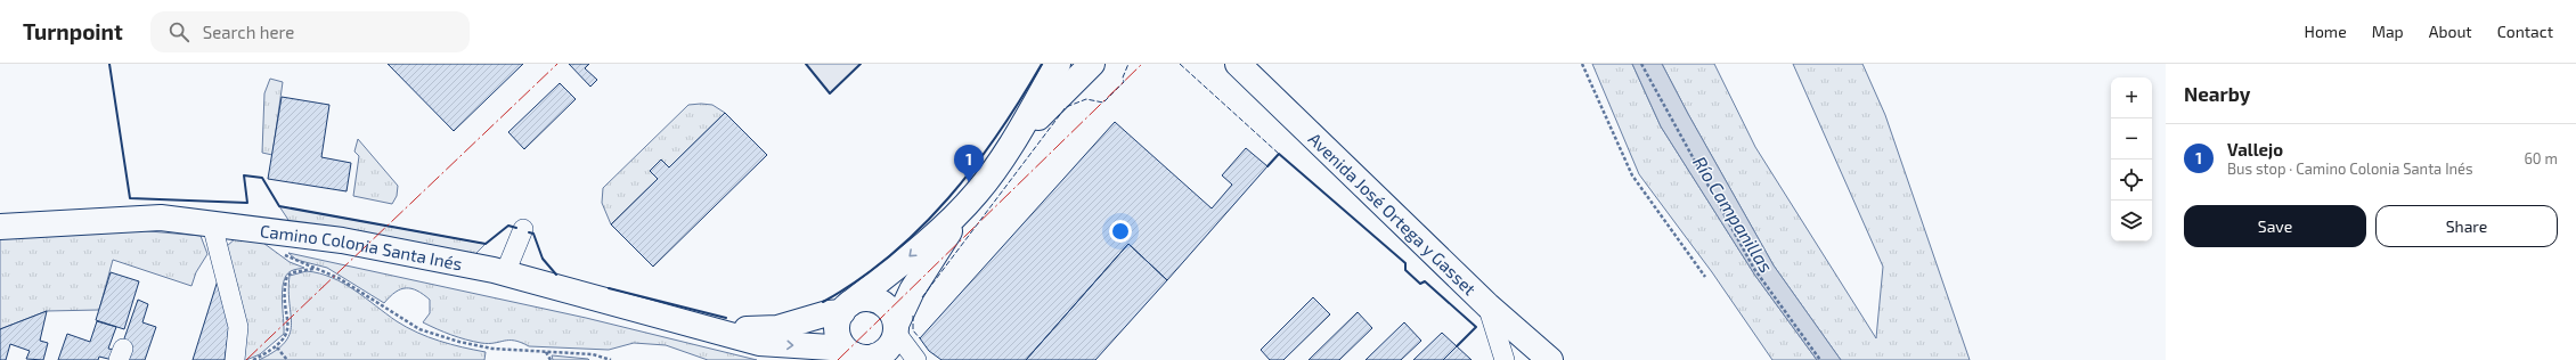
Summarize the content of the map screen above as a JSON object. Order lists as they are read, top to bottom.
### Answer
{
  "streets": {
    "main road": ["Avenida José Ortega y Gasset", "Camino Colonia Santa Inés"]
  },
  "water": ["Río Campanillas"],
  "page": {
    "header": "Turnpoint",
    "search": "Search here",
    "nav": [
      "Home",
      "Map",
      "About",
      "Contact"
    ],
    "heading": "Nearby",
    "map_buttons": ["+", "−"],
    "list": [
      {
        "mark": "1",
        "name": "Vallejo",
        "note": "Bus stop · Camino Colonia Santa Inés",
        "value": "60 m"
      }
    ],
    "pins": "1",
    "buttons": ["Save", "Share"]
  }
}
